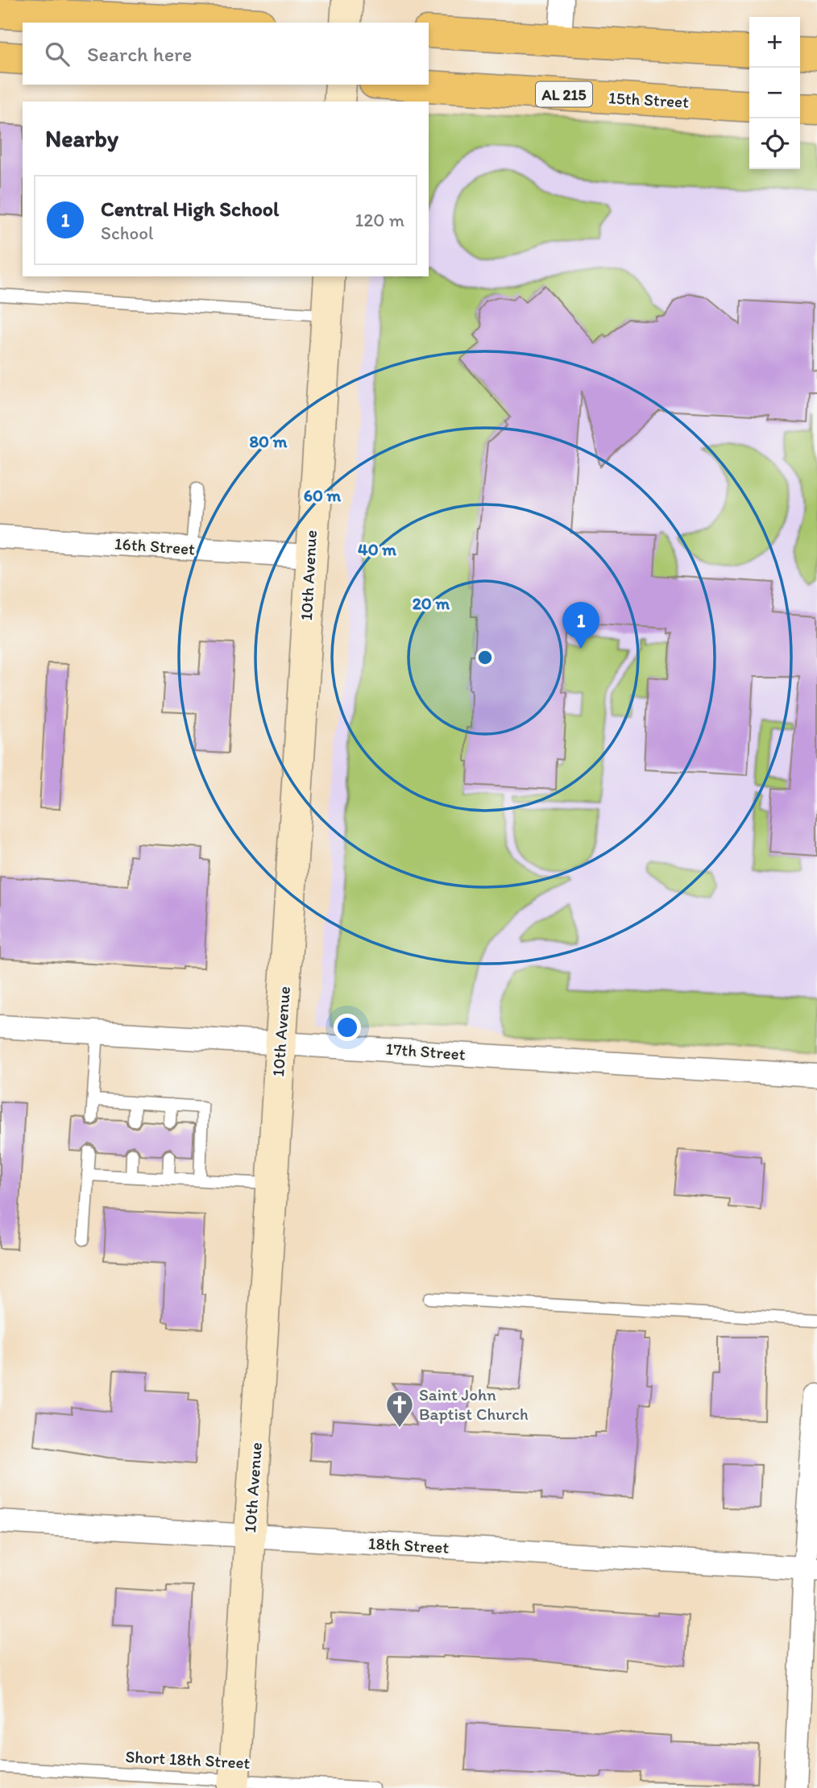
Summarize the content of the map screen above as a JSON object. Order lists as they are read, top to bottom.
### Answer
{
  "streets": {
    "main road": ["AL 215", "15th Street", "10th Avenue"],
    "street": ["16th Street", "17th Street", "18th Street"],
    "lane": ["Short 18th Street"]
  },
  "crossings": [
    ["16th Street", "10th Avenue"],
    ["10th Avenue", "17th Street"],
    ["10th Avenue", "18th Street"],
    ["10th Avenue", "Short 18th Street"]
  ],
  "places": {
    "church": ["Saint John Baptist Church"]
  },
  "page": {
    "map_buttons": ["+", "−"],
    "search": "Search here",
    "heading": "Nearby",
    "list": [
      {
        "mark": "1",
        "name": "Central High School",
        "note": "School",
        "value": "120 m"
      }
    ],
    "pins": "1"
  },
  "rings": [
    "80 m",
    "60 m",
    "40 m",
    "20 m"
  ]
}
